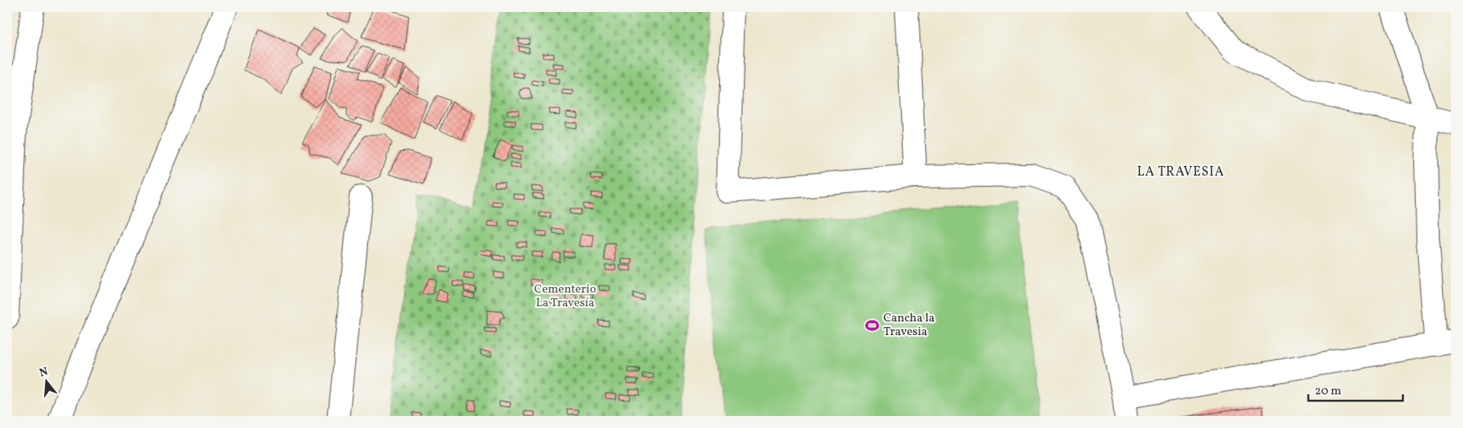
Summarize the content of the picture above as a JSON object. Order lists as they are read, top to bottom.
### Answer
{
  "districts": ["LA TRAVESIA"],
  "parks": ["Cementerio La Travesía"],
  "places": {
    "sports": ["Cancha la Travesia"]
  },
  "scale_bar": "20 m",
  "north": "top"
}
